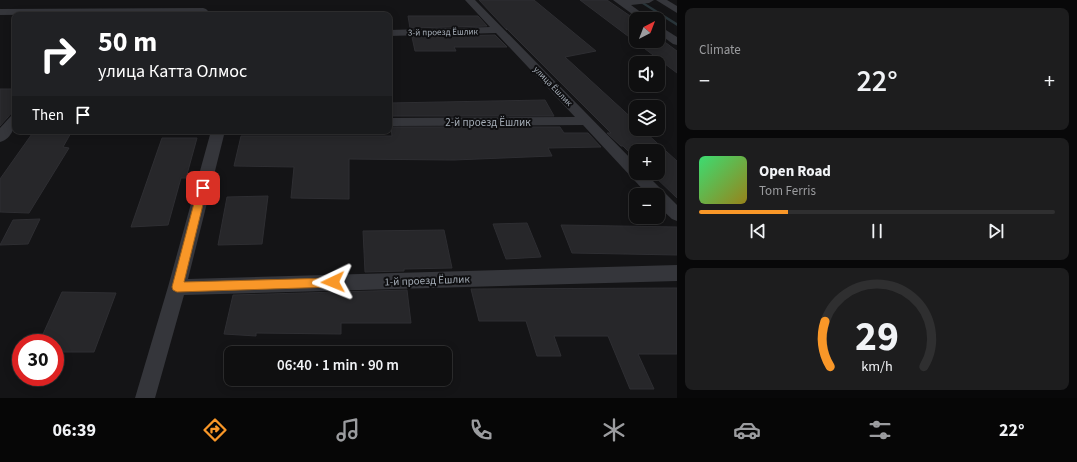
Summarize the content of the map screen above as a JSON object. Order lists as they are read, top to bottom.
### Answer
{
  "streets": {
    "street": [
      "3-й проезд Ёшлик",
      "улица Ёшлик",
      "2-й проезд Ёшлик",
      "1-й проезд Ёшлик"
    ]
  },
  "crossings": [
    ["3-й проезд Ёшлик", "улица Ёшлик"],
    ["улица Ёшлик", "2-й проезд Ёшлик"]
  ],
  "north": "top right",
  "page": {
    "tile": "Climate",
    "map_buttons": ["+", "−"],
    "turn": ["50 m", "улица Катта Олмос"],
    "heat": ["−", "22°", "+"],
    "then": "Then",
    "song": ["Open Road", "Tom Ferris"],
    "limit": "30",
    "trip": "06:40 · 1 min · 90 m",
    "tabs": ["06:39", "22°"],
    "gauge": ["29", "km/h"]
  }
}
